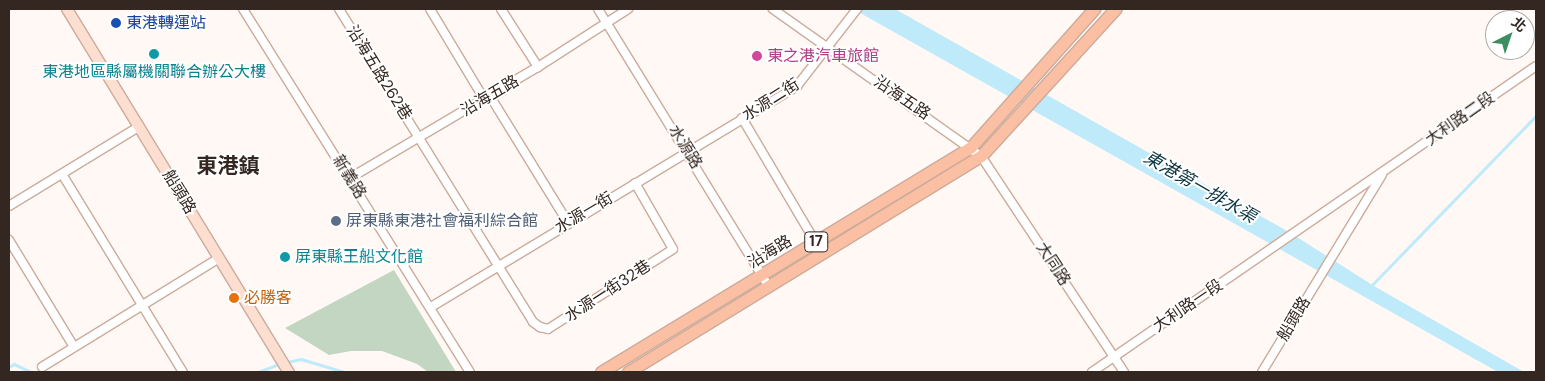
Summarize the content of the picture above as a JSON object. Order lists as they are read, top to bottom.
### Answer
{
  "streets": {
    "main road": ["船頭路", "17", "沿海路"],
    "street": [
      "沿海五路262巷",
      "沿海五路",
      "水源二街",
      "大利路二段",
      "水源路",
      "新義路",
      "水源一街",
      "大同路",
      "水源一街32巷",
      "大利路一段"
    ]
  },
  "crossings": [
    ["沿海五路262巷", "沿海五路"],
    ["沿海五路262巷", "水源一街"],
    ["沿海五路262巷", "水源一街32巷"],
    ["沿海五路", "水源二街"],
    ["沿海五路", "水源路"],
    ["沿海五路", "新義路"],
    ["沿海五路", "沿海路"],
    ["沿海五路", "大同路"],
    ["水源二街", "水源路"],
    ["水源二街", "水源一街"],
    ["大利路二段", "船頭路"],
    ["大利路二段", "大利路一段"],
    ["水源路", "水源一街"],
    ["水源路", "沿海路"],
    ["新義路", "水源一街"],
    ["船頭路", "大利路一段"],
    ["水源一街", "水源一街32巷"],
    ["沿海路", "大同路"],
    ["大同路", "大利路一段"]
  ],
  "districts": ["東港鎮"],
  "water": ["東港第一排水渠"],
  "places": [
    "東港轉運站",
    "東港地區縣屬機關聯合辦公大樓",
    "東之港汽車旅館",
    "屏東縣東港社會福利綜合館",
    "屏東縣王船文化館",
    "必勝客"
  ],
  "north": "top right"
}
